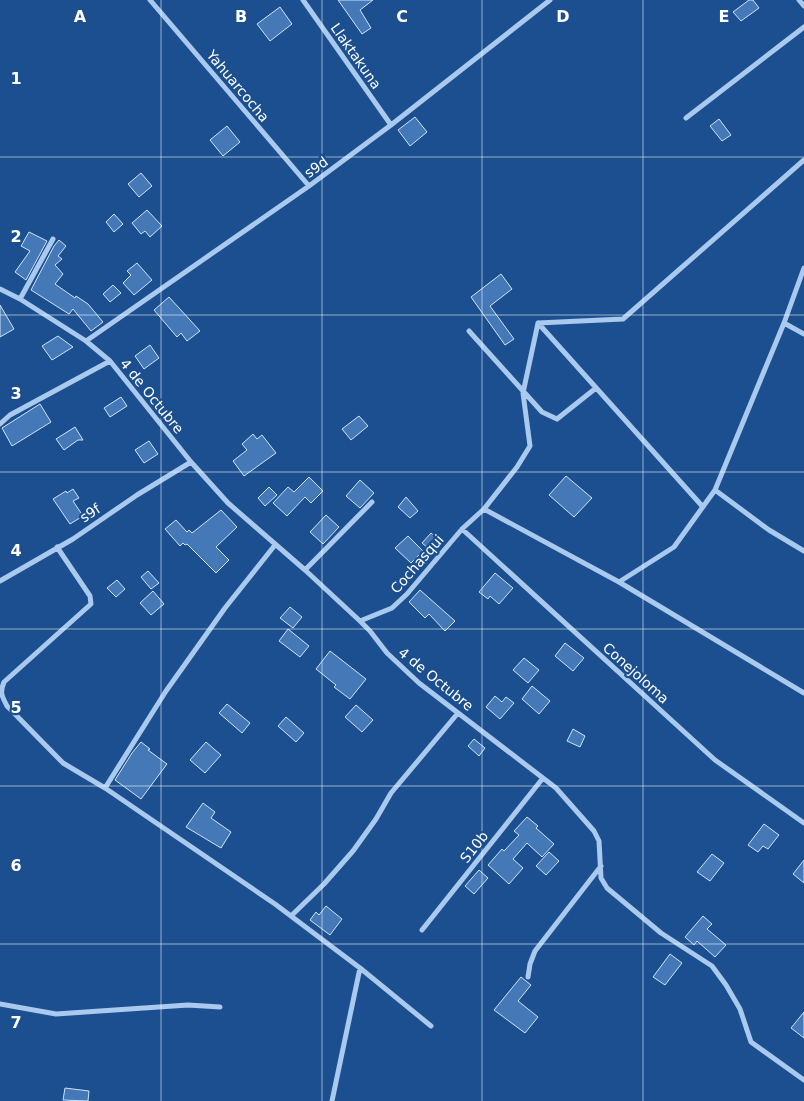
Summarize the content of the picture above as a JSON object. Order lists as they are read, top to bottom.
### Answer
{
  "streets": {
    "street": [
      "Llaktakuna",
      "Yahuarcocha",
      "s9d",
      "4 de Octubre",
      "s9f",
      "Cochasqui",
      "Conejoloma",
      "S10b"
    ]
  },
  "crossings": [
    ["Llaktakuna", "s9d"],
    ["Yahuarcocha", "s9d"],
    ["s9d", "4 de Octubre"],
    ["4 de Octubre", "s9f"],
    ["4 de Octubre", "Cochasqui"],
    ["4 de Octubre", "S10b"],
    ["Cochasqui", "Conejoloma"]
  ],
  "grid": {
    "columns": [
      "A",
      "B",
      "C",
      "D",
      "E"
    ],
    "rows": [
      "1",
      "2",
      "3",
      "4",
      "5",
      "6",
      "7"
    ]
  }
}
